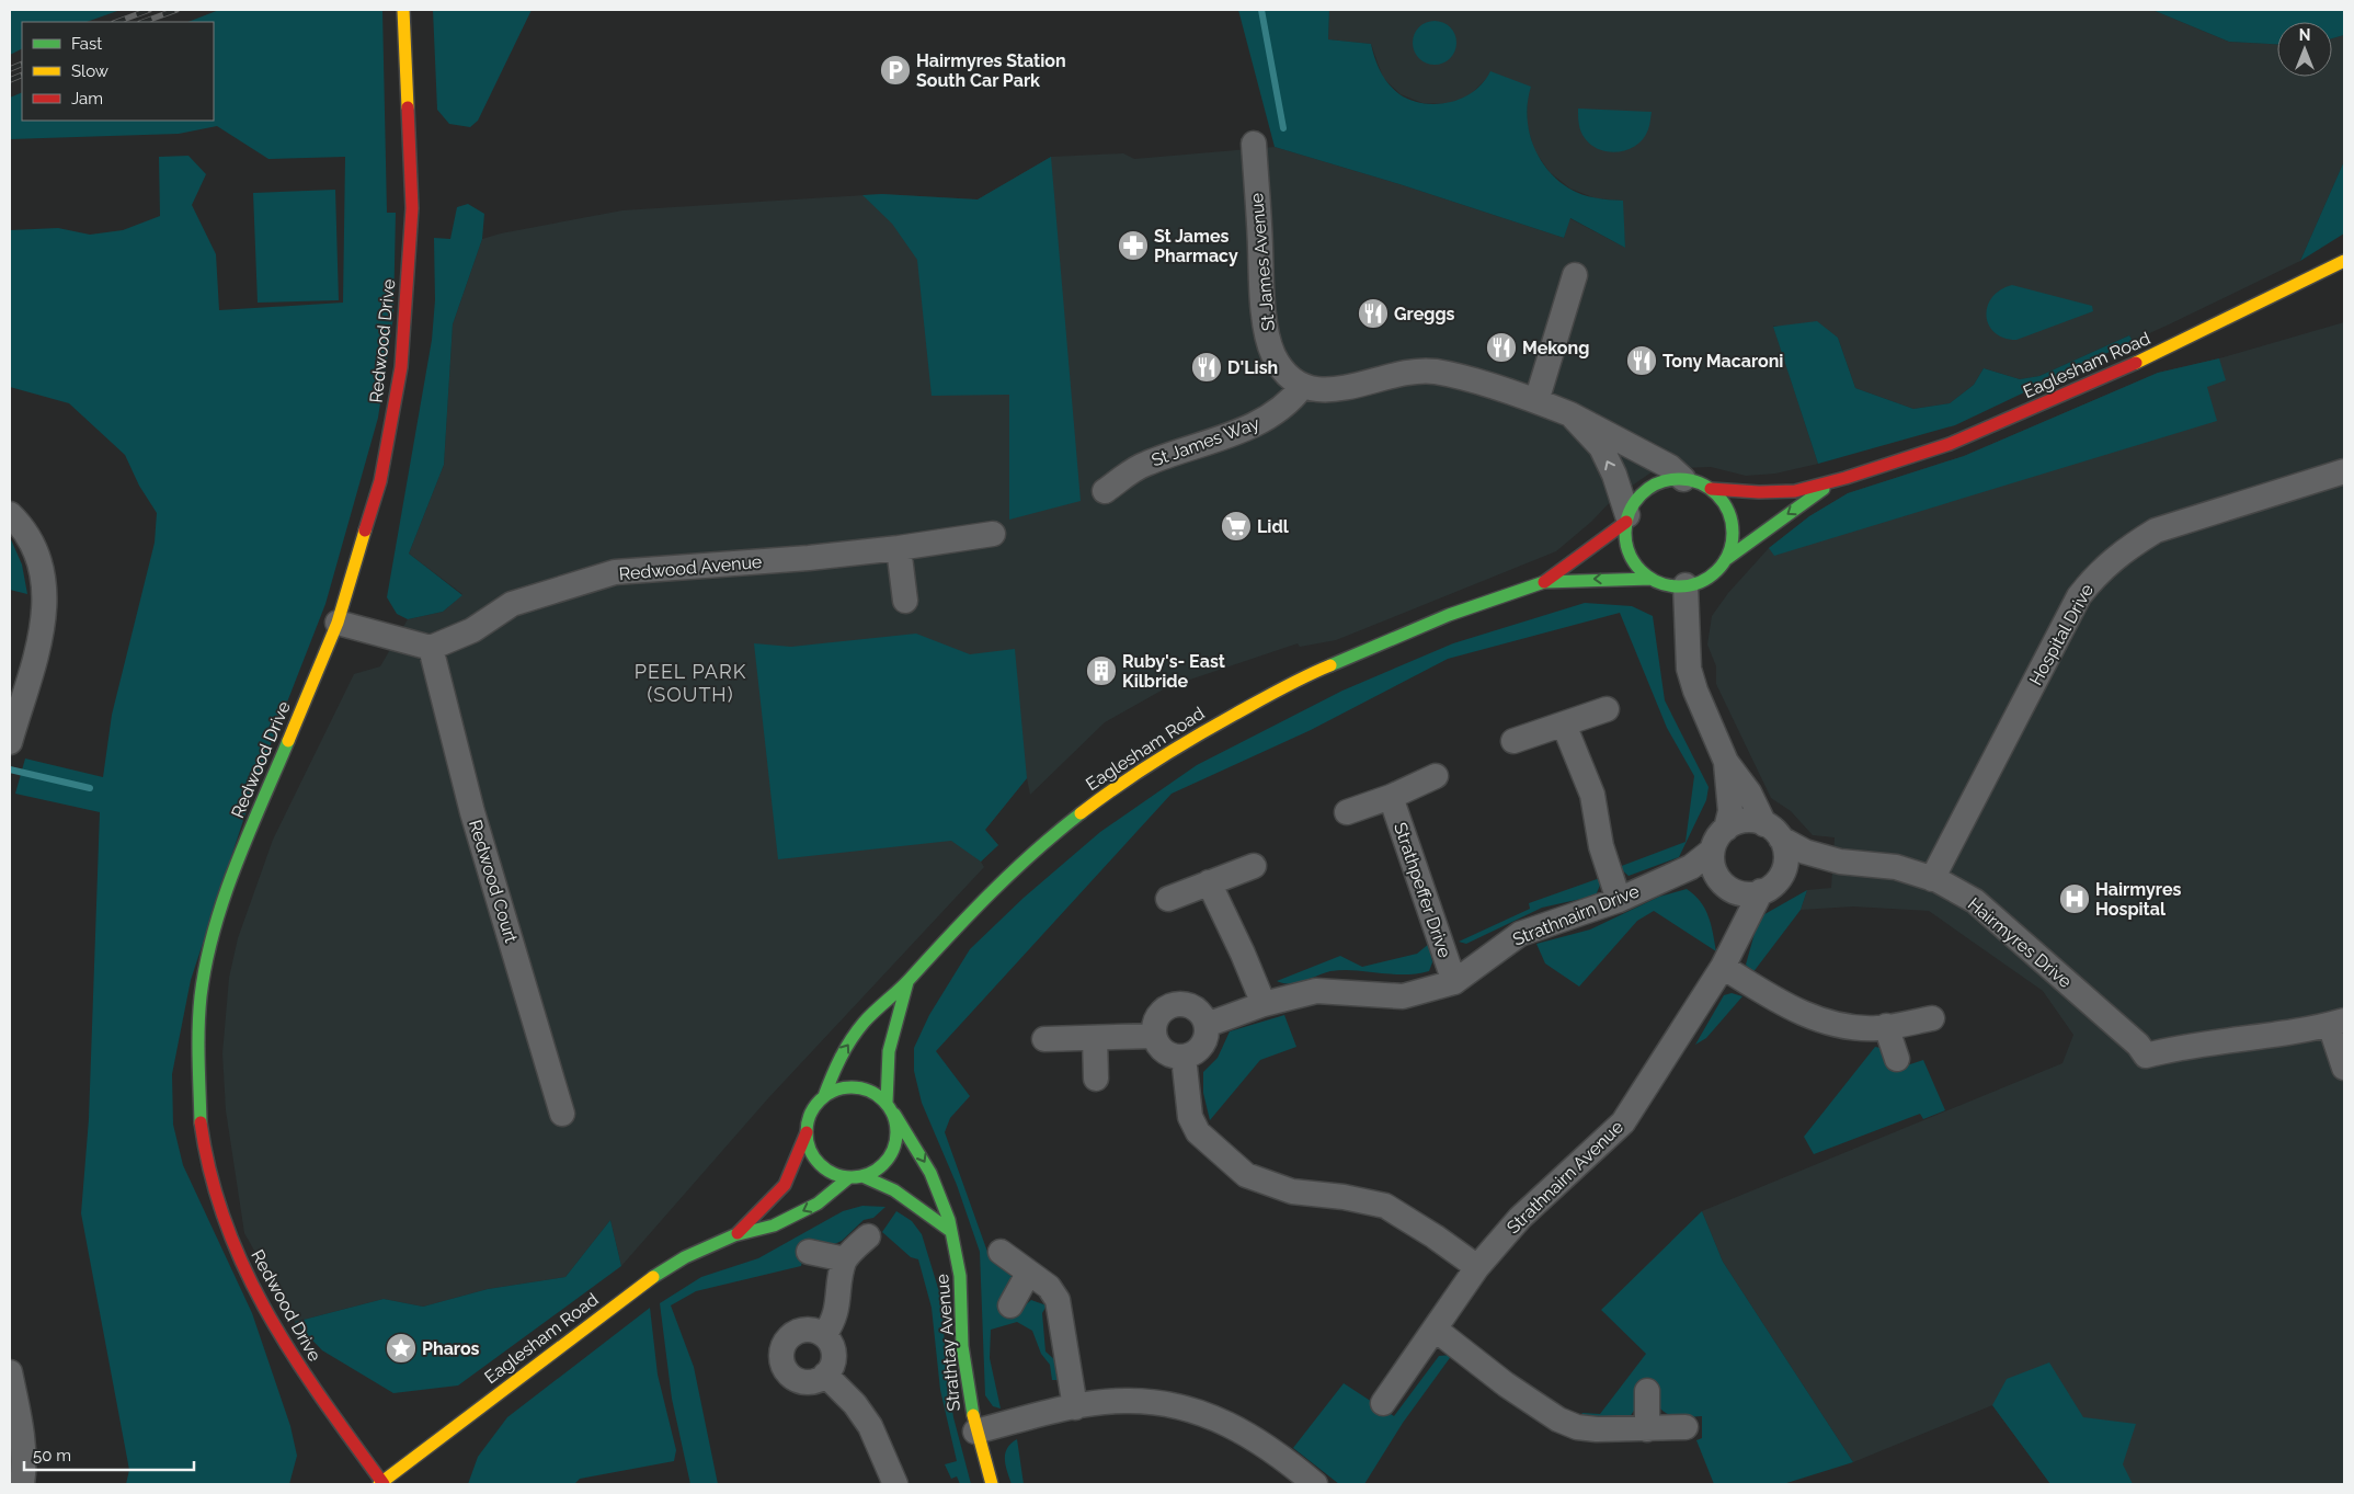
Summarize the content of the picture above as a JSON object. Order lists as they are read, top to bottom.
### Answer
{
  "streets": {
    "main road": ["Redwood Drive", "Eaglesham Road", "Strathtay Avenue"],
    "street": [
      "St James Avenue",
      "St James Way",
      "Redwood Avenue",
      "Hospital Drive",
      "Redwood Court",
      "Strathpeffer Drive",
      "Strathnairn Drive",
      "Hairmyres Drive",
      "Strathnairn Avenue"
    ]
  },
  "crossings": [
    ["St James Avenue", "St James Way"],
    ["Redwood Drive", "Eaglesham Road"],
    ["Eaglesham Road", "Strathtay Avenue"],
    ["Redwood Avenue", "Redwood Court"],
    ["Hospital Drive", "Hairmyres Drive"],
    ["Strathpeffer Drive", "Strathnairn Drive"],
    ["Strathnairn Drive", "Hairmyres Drive"],
    ["Strathnairn Drive", "Strathnairn Avenue"],
    ["Hairmyres Drive", "Strathnairn Avenue"]
  ],
  "districts": ["PEEL PARK (SOUTH)"],
  "places": {
    "parking": ["Hairmyres Station South Car Park"],
    "pharmacy": ["St James Pharmacy"],
    "restaurant": [
      "Greggs",
      "Mekong",
      "Tony Macaroni",
      "D'Lish"
    ],
    "supermarket": ["Lidl"],
    "building": ["Ruby's- East Kilbride"],
    "hospital": ["Hairmyres Hospital"],
    "place": ["Pharos"]
  },
  "legend": ["Fast", "Slow", "Jam"],
  "scale_bar": "50 m",
  "north": "top"
}
